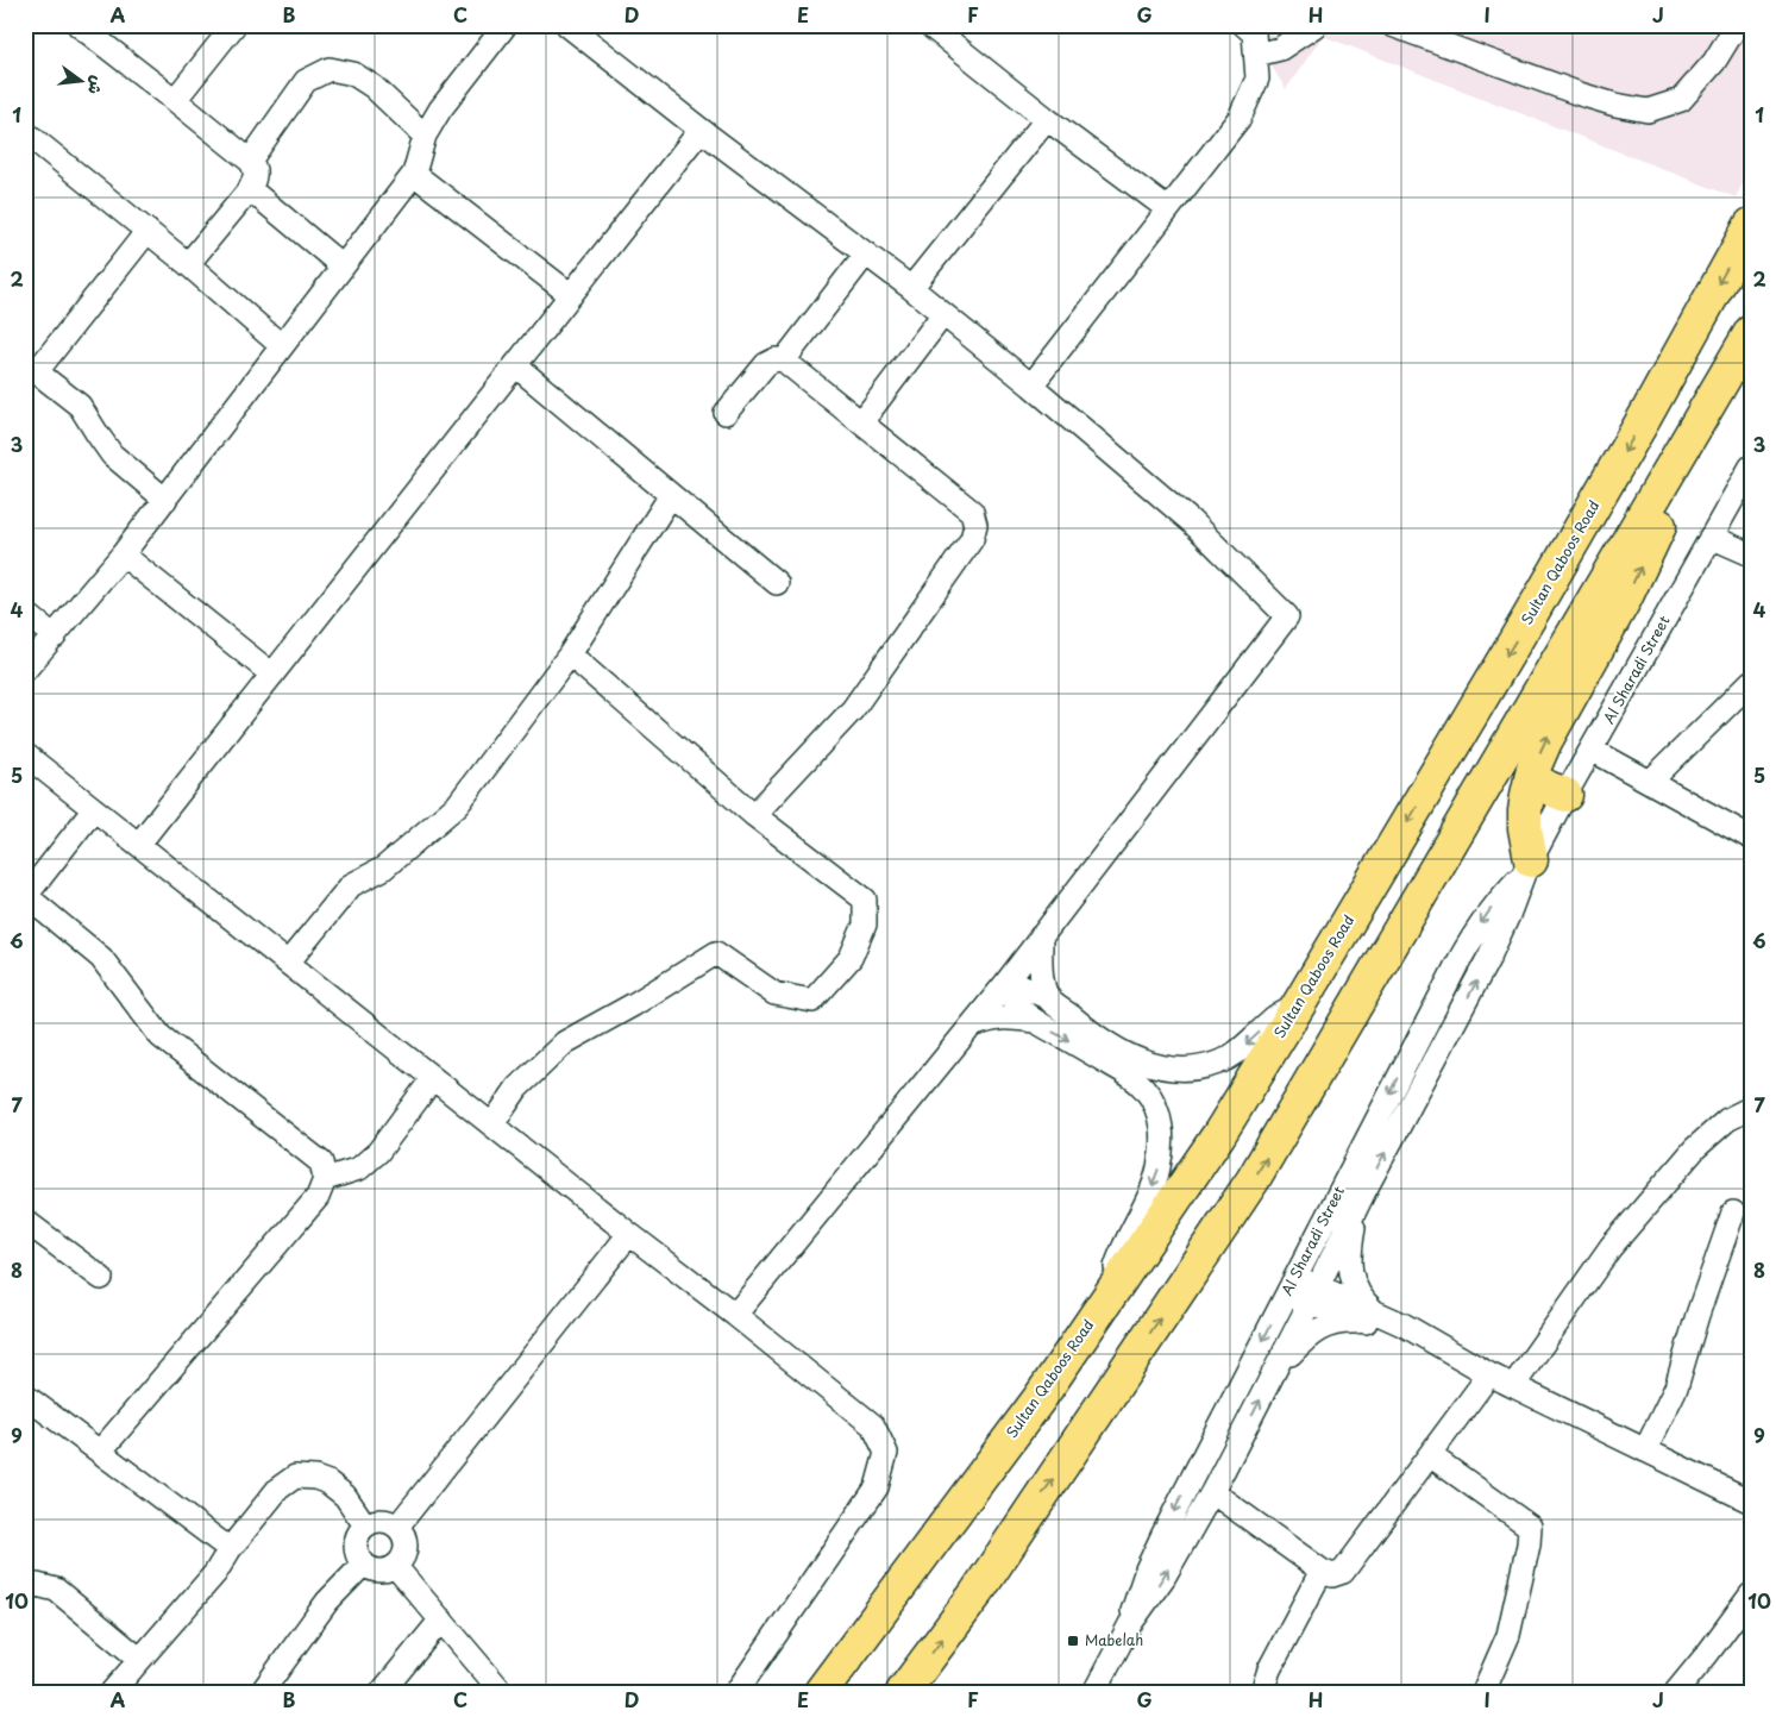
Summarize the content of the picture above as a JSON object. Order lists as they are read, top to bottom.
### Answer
{
  "streets": {
    "highway": ["Sultan Qaboos Road"],
    "street": ["Al Sharadi Street"]
  },
  "places": {
    "transit": ["Mabelah"]
  },
  "north": "right",
  "grid": {
    "columns": [
      "A",
      "B",
      "C",
      "D",
      "E",
      "F",
      "G",
      "H",
      "I",
      "J"
    ],
    "rows": [
      "1",
      "2",
      "3",
      "4",
      "5",
      "6",
      "7",
      "8",
      "9",
      "10"
    ]
  }
}
